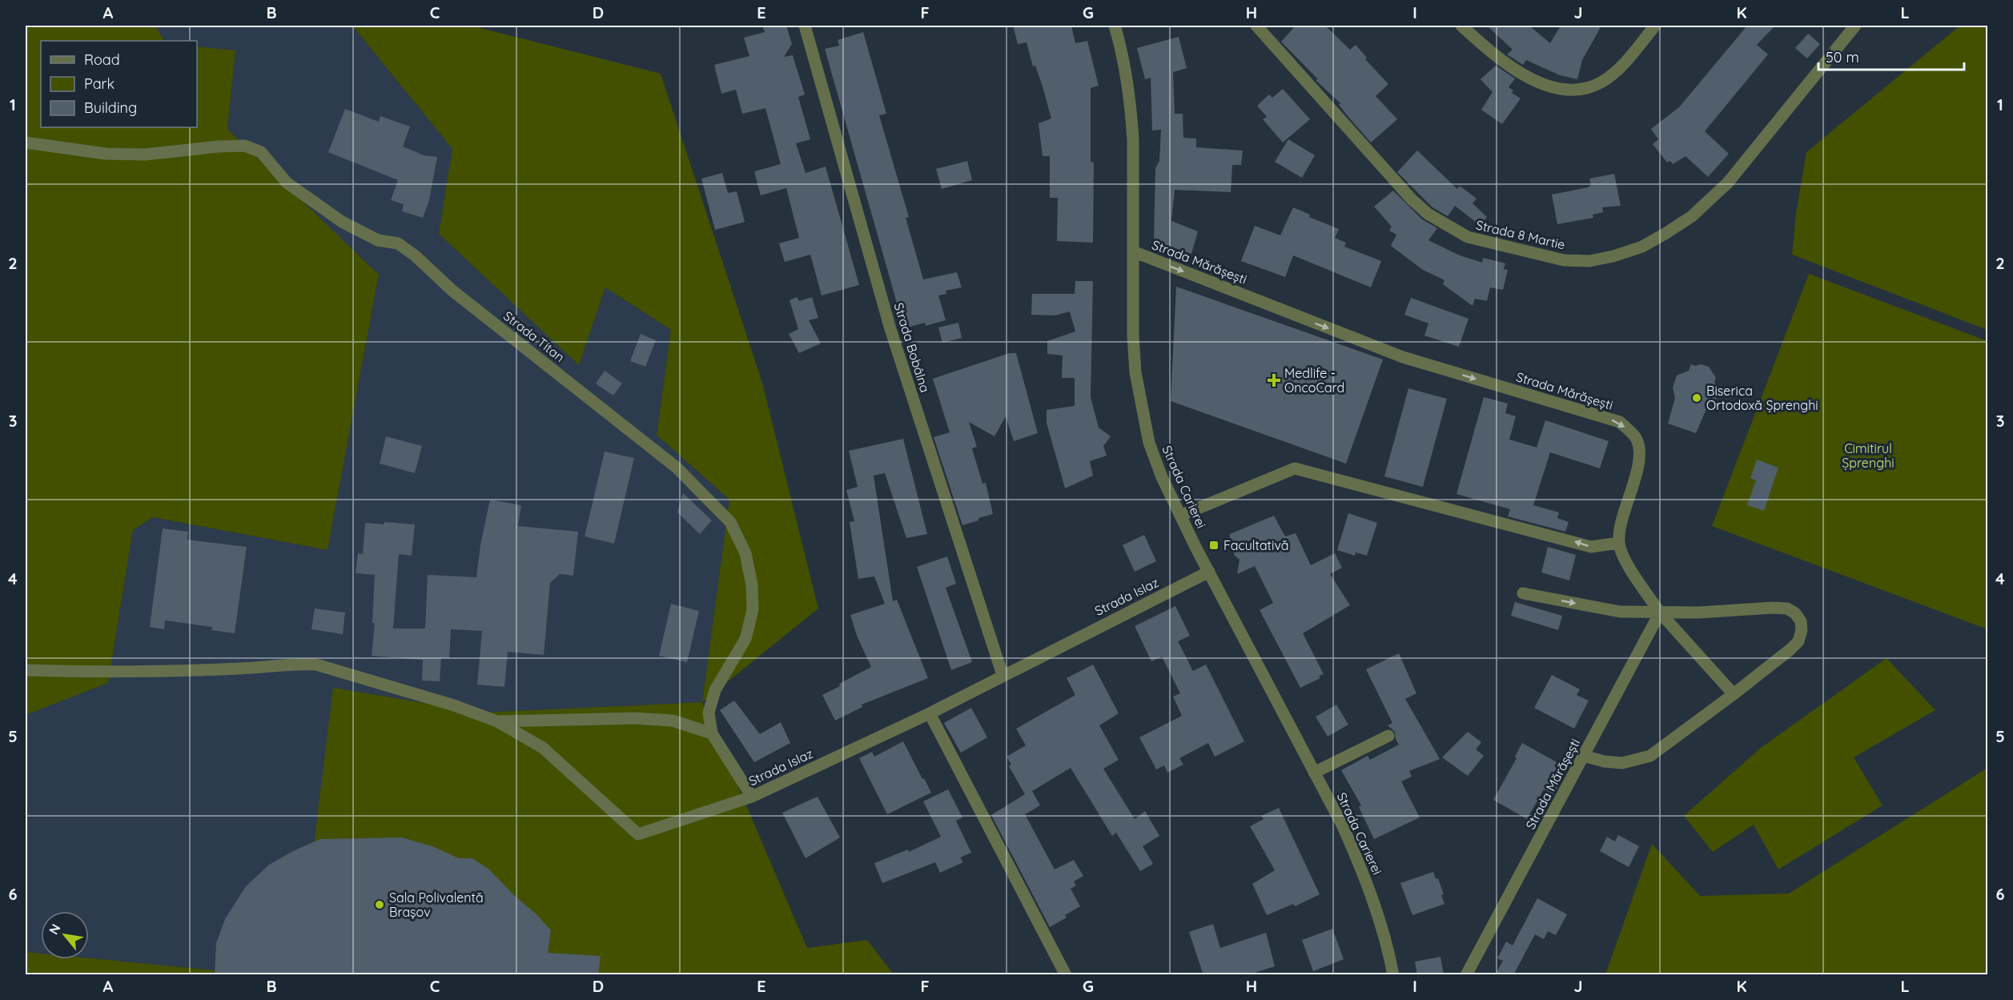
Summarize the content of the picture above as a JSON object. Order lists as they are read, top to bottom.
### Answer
{
  "streets": {
    "street": [
      "Strada 8 Martie",
      "Strada Mărășești",
      "Strada Titan",
      "Strada Bobâlna",
      "Strada Carierei",
      "Strada Islaz"
    ]
  },
  "crossings": [
    ["Strada Mărășești", "Strada Carierei"],
    ["Strada Titan", "Strada Islaz"],
    ["Strada Bobâlna", "Strada Islaz"],
    ["Strada Carierei", "Strada Islaz"]
  ],
  "one_way": ["Strada Mărășești"],
  "parks": ["Cimitirul Șprenghi"],
  "places": {
    "health": ["Medlife - OncoCard"],
    "other": ["Biserica Ortodoxă Șprenghi", "Sala Polivalentă Brașov"],
    "transit": ["Facultativă"]
  },
  "legend": ["Road", "Park", "Building"],
  "scale_bar": "50 m",
  "north": "top left",
  "grid": {
    "columns": [
      "A",
      "B",
      "C",
      "D",
      "E",
      "F",
      "G",
      "H",
      "I",
      "J",
      "K",
      "L"
    ],
    "rows": [
      "1",
      "2",
      "3",
      "4",
      "5",
      "6"
    ]
  }
}
